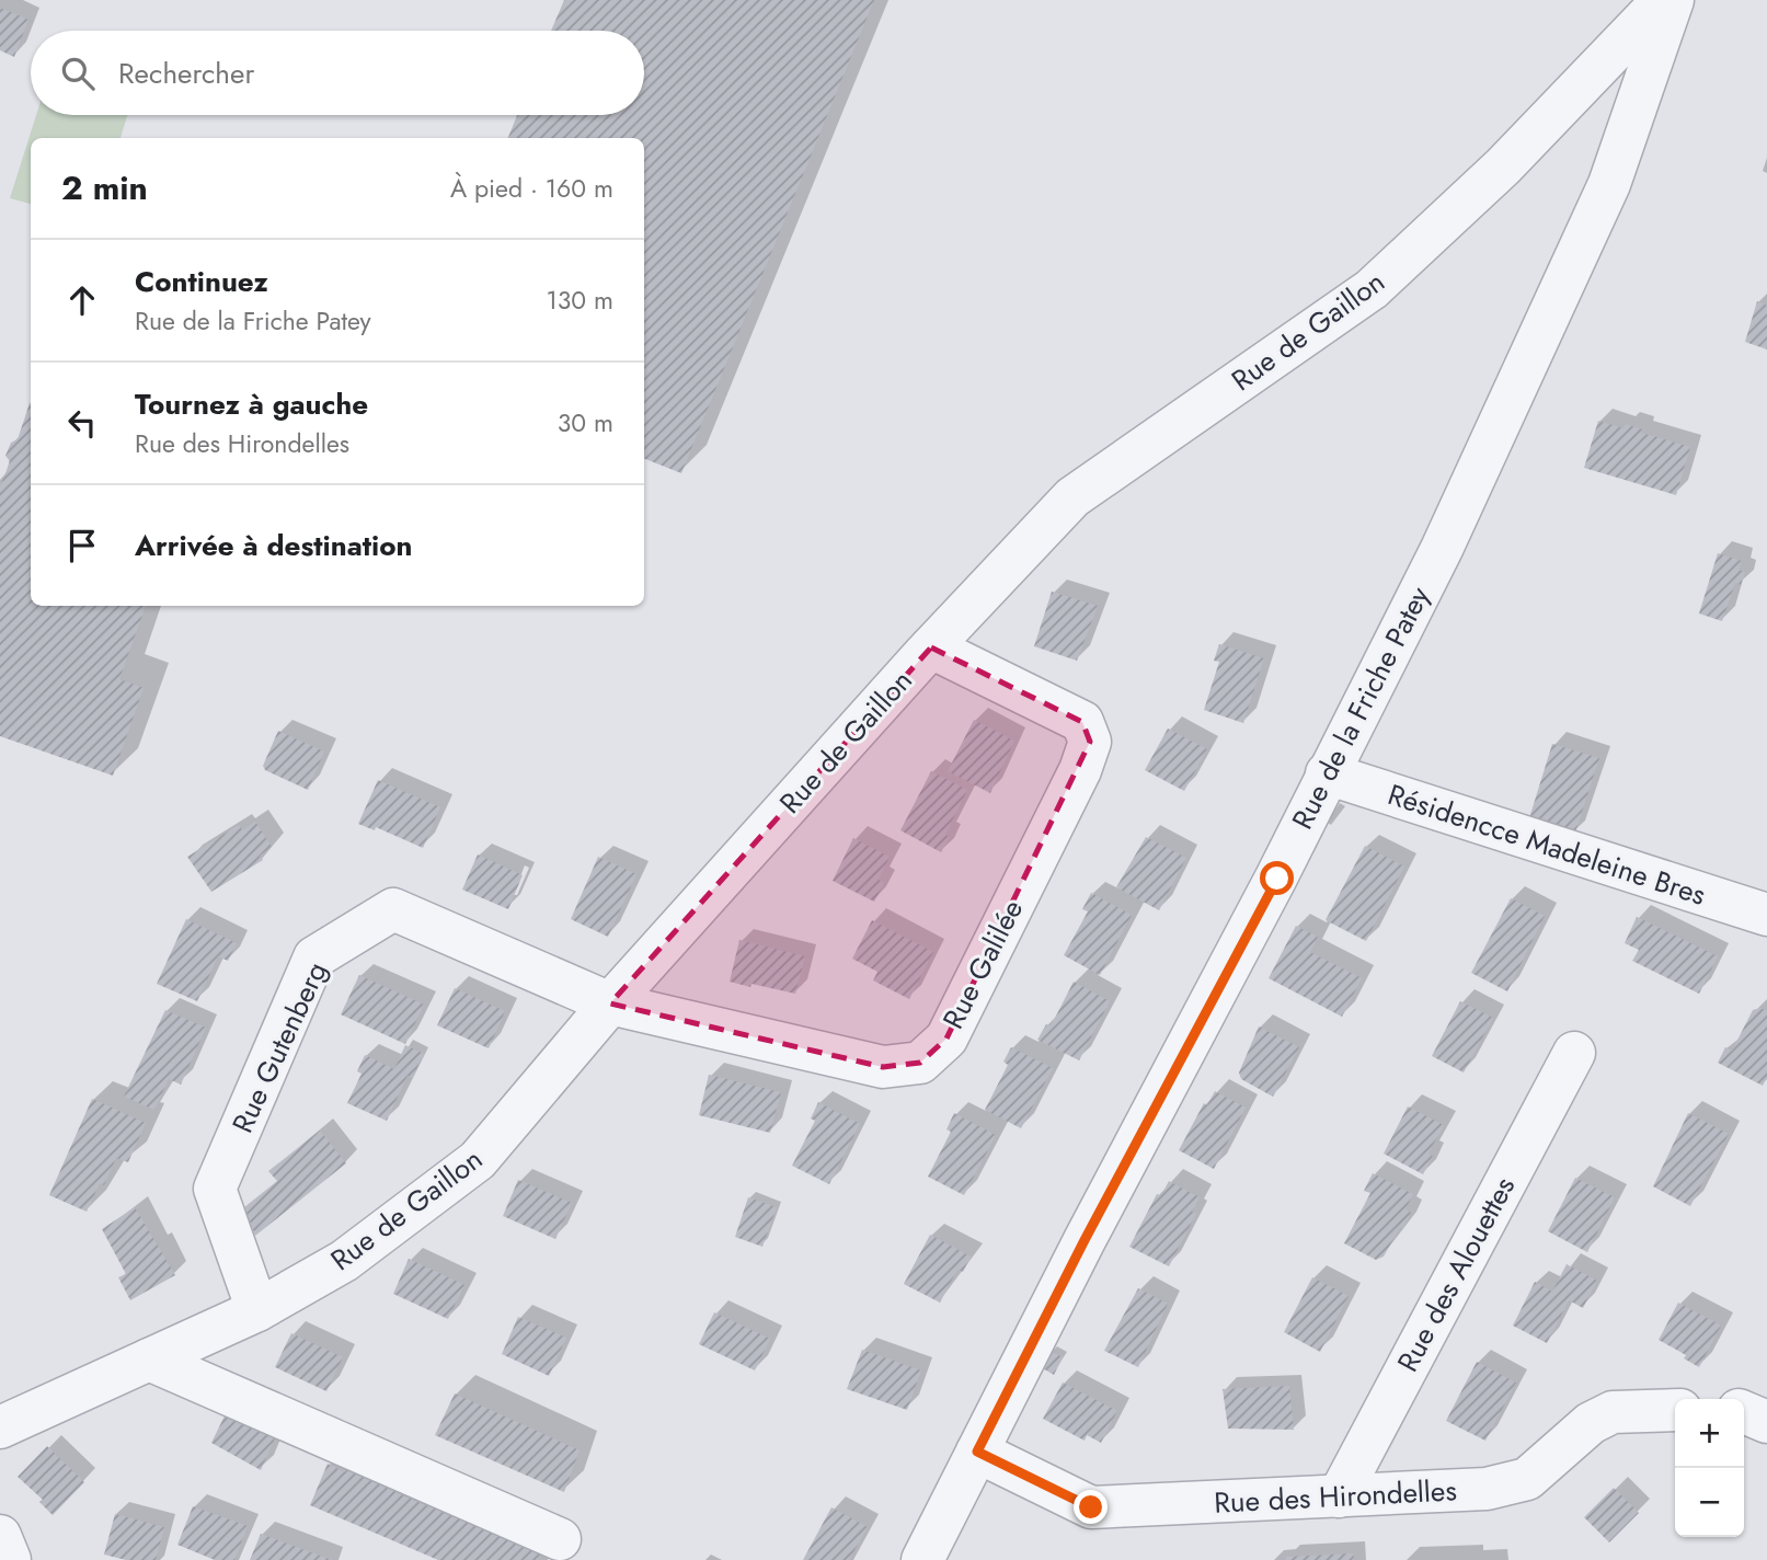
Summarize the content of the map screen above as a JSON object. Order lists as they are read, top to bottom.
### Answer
{
  "streets": {
    "street": [
      "Rue de Gaillon",
      "Rue de la Friche Patey",
      "Résidencce Madeleine Bres",
      "Rue Galilée",
      "Rue Gutenberg",
      "Rue des Alouettes",
      "Rue des Hirondelles"
    ]
  },
  "crossings": [
    ["Rue de Gaillon", "Rue Galilée"],
    ["Rue de Gaillon", "Rue Gutenberg"],
    ["Rue de la Friche Patey", "Résidencce Madeleine Bres"],
    ["Rue de la Friche Patey", "Rue des Hirondelles"],
    ["Rue Galilée", "Rue Gutenberg"],
    ["Rue des Alouettes", "Rue des Hirondelles"]
  ],
  "page": {
    "search": "Rechercher",
    "heading": ["2 min", "À pied · 160 m"],
    "list": [
      ["Continuez", "Rue de la Friche Patey", "130 m"],
      ["Tournez à gauche", "Rue des Hirondelles", "30 m"],
      "Arrivée à destination"
    ],
    "map_buttons": ["+", "−"]
  }
}
